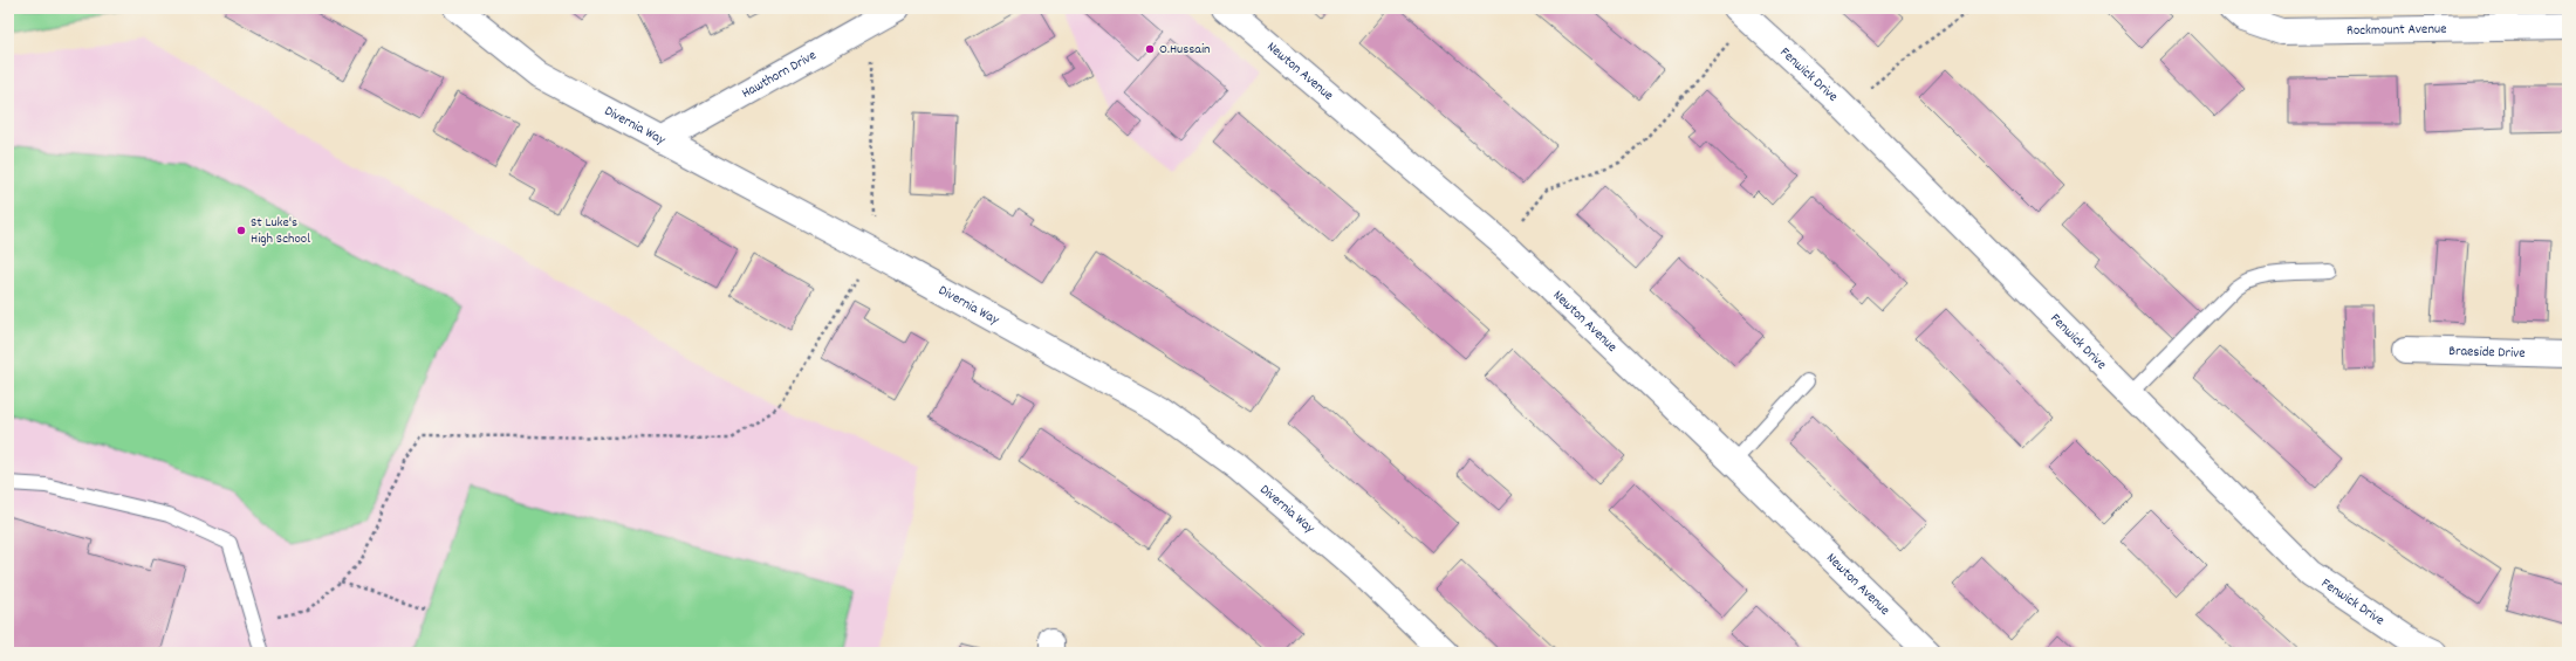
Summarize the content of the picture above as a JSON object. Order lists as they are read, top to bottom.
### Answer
{
  "streets": {
    "street": [
      "Rockmount Avenue",
      "Newton Avenue",
      "Fenwick Drive",
      "Hawthorn Drive",
      "Divernia Way",
      "Braeside Drive"
    ]
  },
  "crossings": [
    ["Hawthorn Drive", "Divernia Way"]
  ],
  "places": ["O.Hussain", "St Luke's High School"]
}
